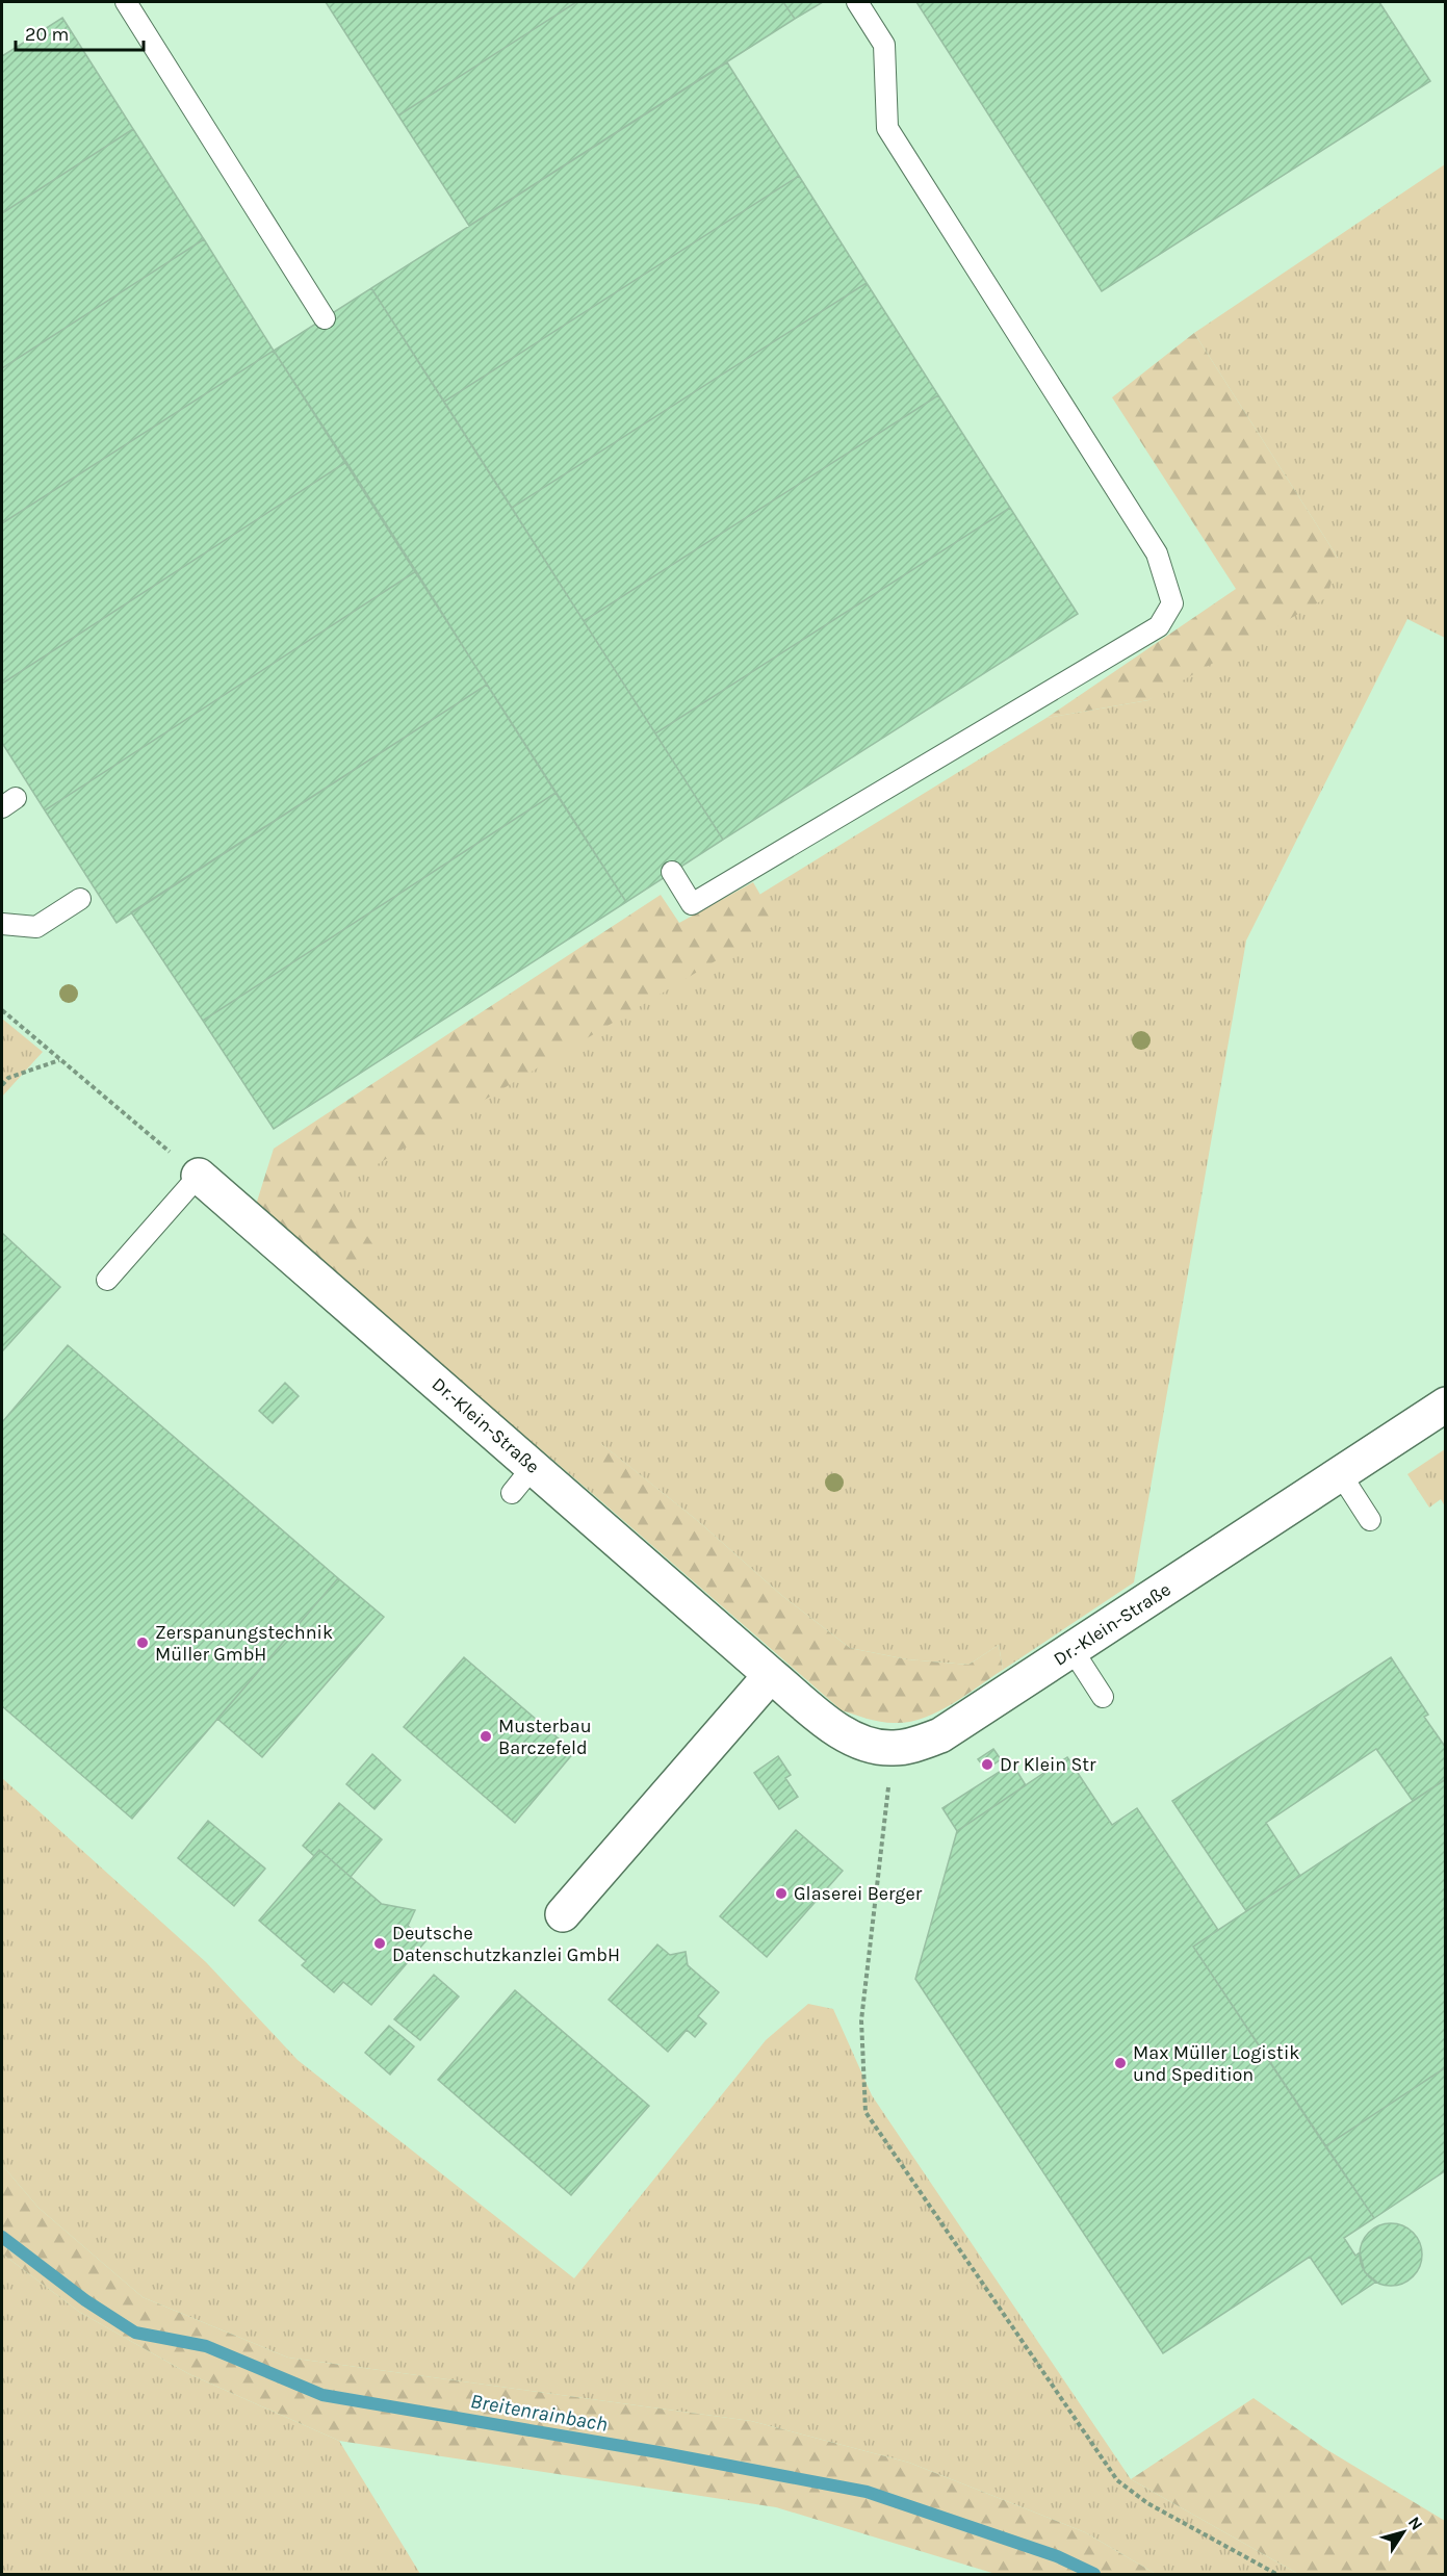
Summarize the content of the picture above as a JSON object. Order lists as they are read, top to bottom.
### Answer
{
  "streets": {
    "street": ["Dr.-Klein-Straße"]
  },
  "water": ["Breitenrainbach"],
  "places": [
    "Zerspanungstechnik Müller GmbH",
    "Musterbau Barczefeld",
    "Dr Klein Str",
    "Glaserei Berger",
    "Deutsche Datenschutzkanzlei GmbH",
    "Max Müller Logistik und Spedition"
  ],
  "scale_bar": "20 m",
  "north": "top right"
}
